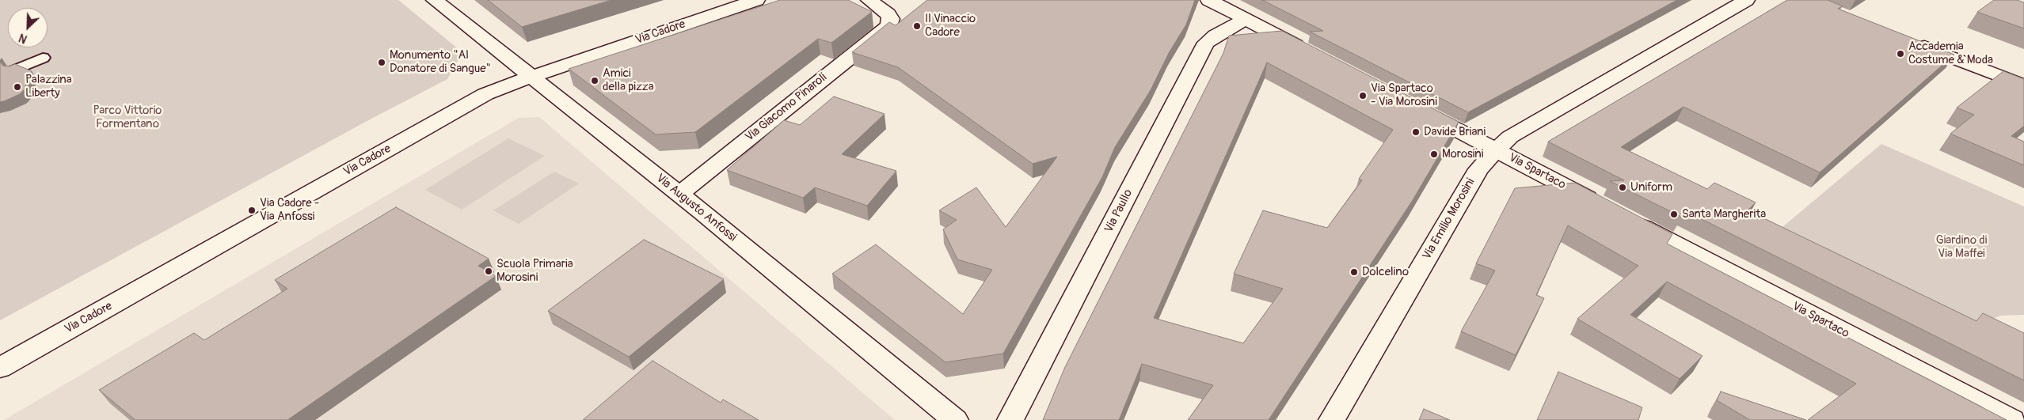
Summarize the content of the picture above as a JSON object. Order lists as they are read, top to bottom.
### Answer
{
  "streets": {
    "street": [
      "Via Cadore",
      "Via Giacomo Pinaroli",
      "Via Spartaco",
      "Via Augusto Anfossi",
      "Via Paullo",
      "Via Emilio Morosini"
    ]
  },
  "crossings": [
    ["Via Cadore", "Via Augusto Anfossi"],
    ["Via Giacomo Pinaroli", "Via Augusto Anfossi"],
    ["Via Spartaco", "Via Emilio Morosini"]
  ],
  "parks": ["Parco Vittorio Formentano", "Giardino di Via Maffei"],
  "places": [
    "Il Vinaccio Cadore",
    "Accademia Costume & Moda",
    "Monumento \"Al Donatore di Sangue\"",
    "Amici della pizza",
    "Palazzina Liberty",
    "Via Spartaco - Via Morosini",
    "Davide Briani",
    "Morosini",
    "Uniform",
    "Via Cadore - Via Anfossi",
    "Santa Margherita",
    "Scuola Primaria Morosini",
    "Dolcelino"
  ],
  "north": "bottom left"
}
